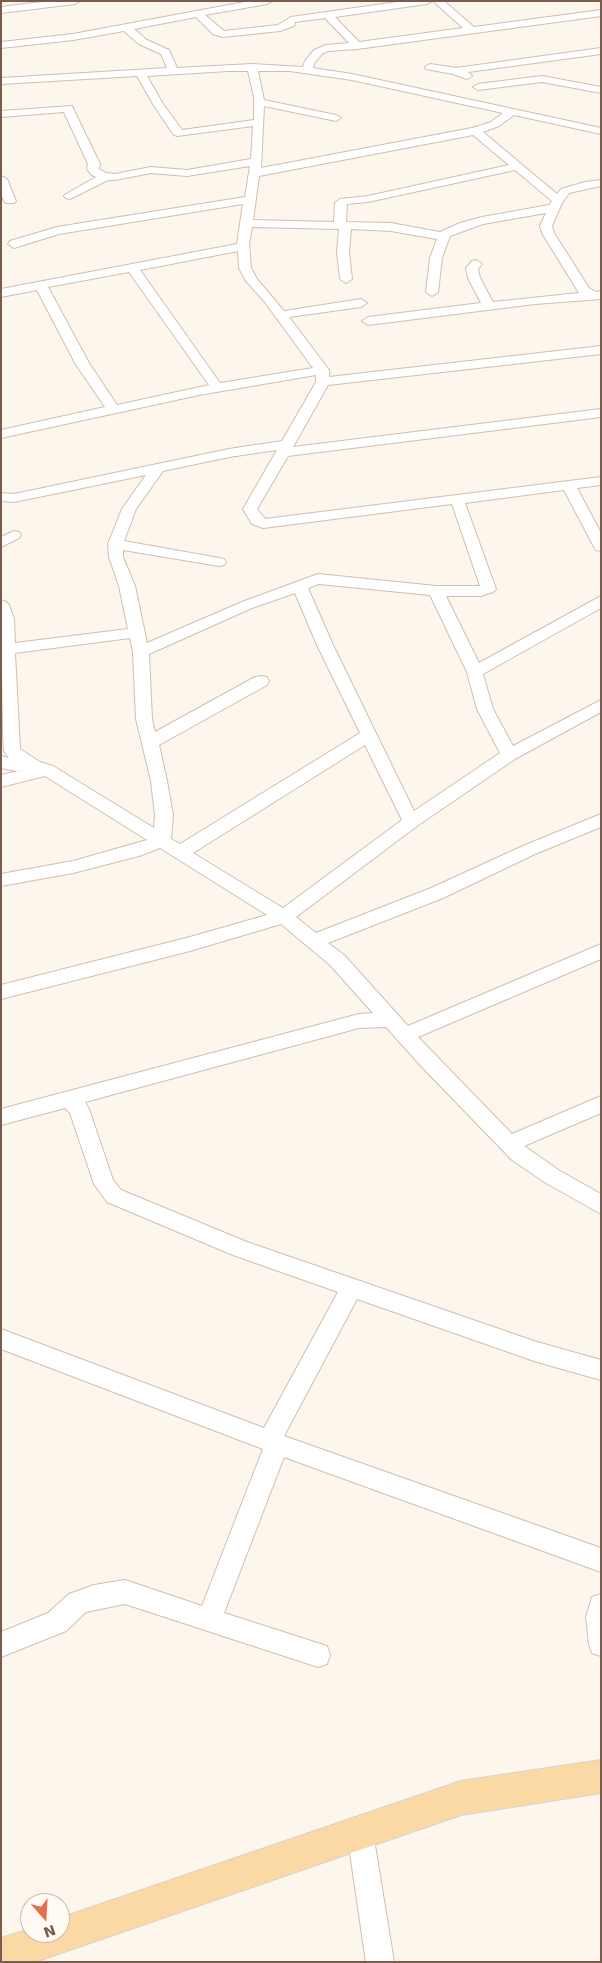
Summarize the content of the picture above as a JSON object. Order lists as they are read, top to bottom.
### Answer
{
  "north": "bottom"
}
